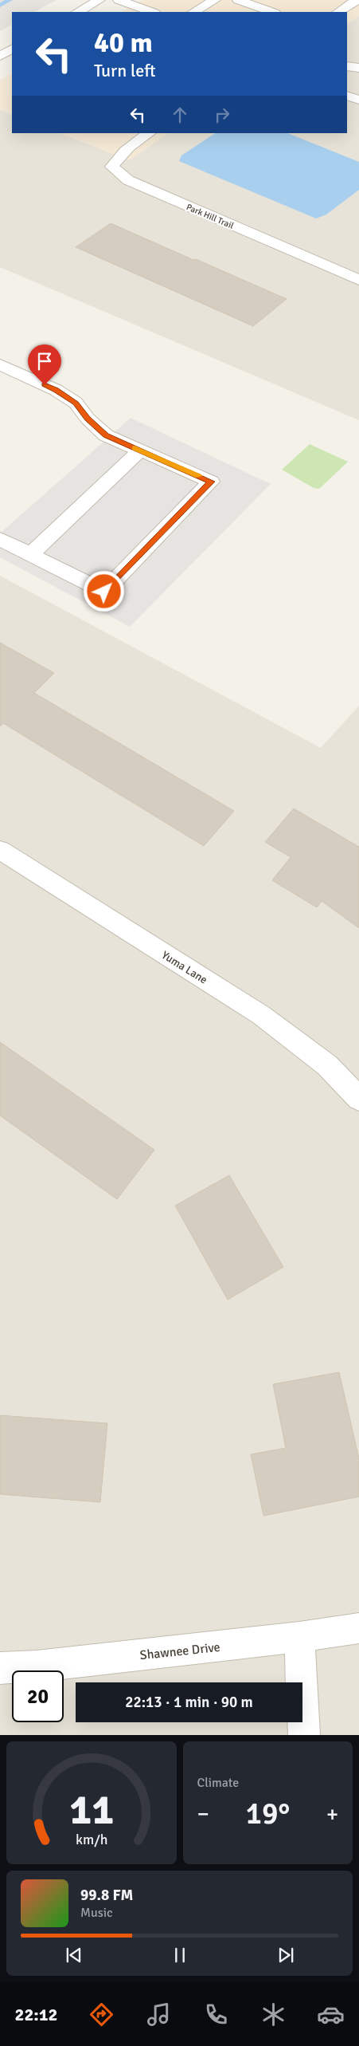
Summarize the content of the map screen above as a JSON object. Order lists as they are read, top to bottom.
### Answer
{
  "streets": {
    "street": ["Park Hill Trail", "Yuma Lane", "Shawnee Drive"]
  },
  "page": {
    "turn": ["40 m", "Turn left"],
    "limit": "20",
    "trip": "22:13 · 1 min · 90 m",
    "tile": "Climate",
    "heat": ["−", "19°", "+"],
    "song": ["99.8 FM", "Music"],
    "tabs": "22:12",
    "gauge": ["11", "km/h"]
  }
}
